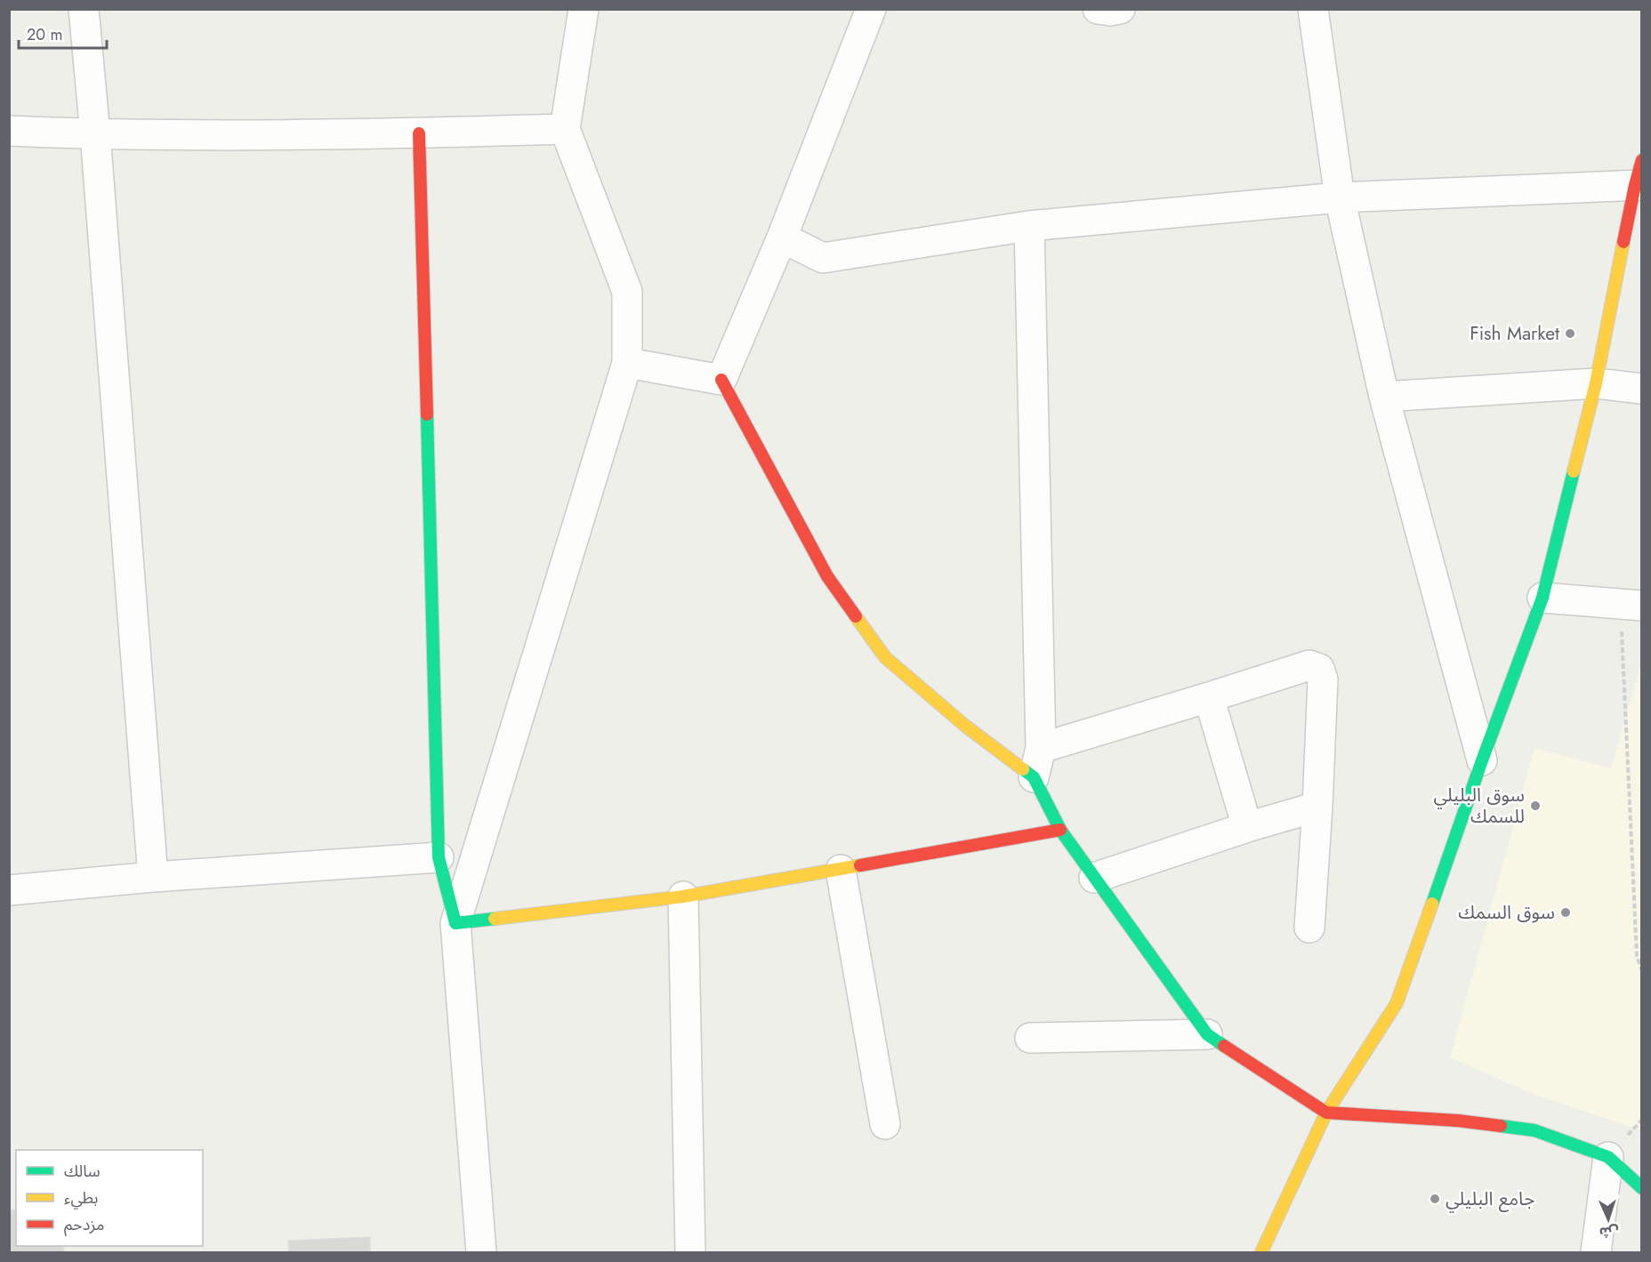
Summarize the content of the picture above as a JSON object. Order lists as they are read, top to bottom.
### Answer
{
  "places": [
    "Fish Market",
    "سوق البليلي للسمك",
    "سوق السمك",
    "جامع البليلي"
  ],
  "legend": ["سالك", "بطيء", "مزدحم"],
  "scale_bar": "20 m",
  "north": "bottom"
}
